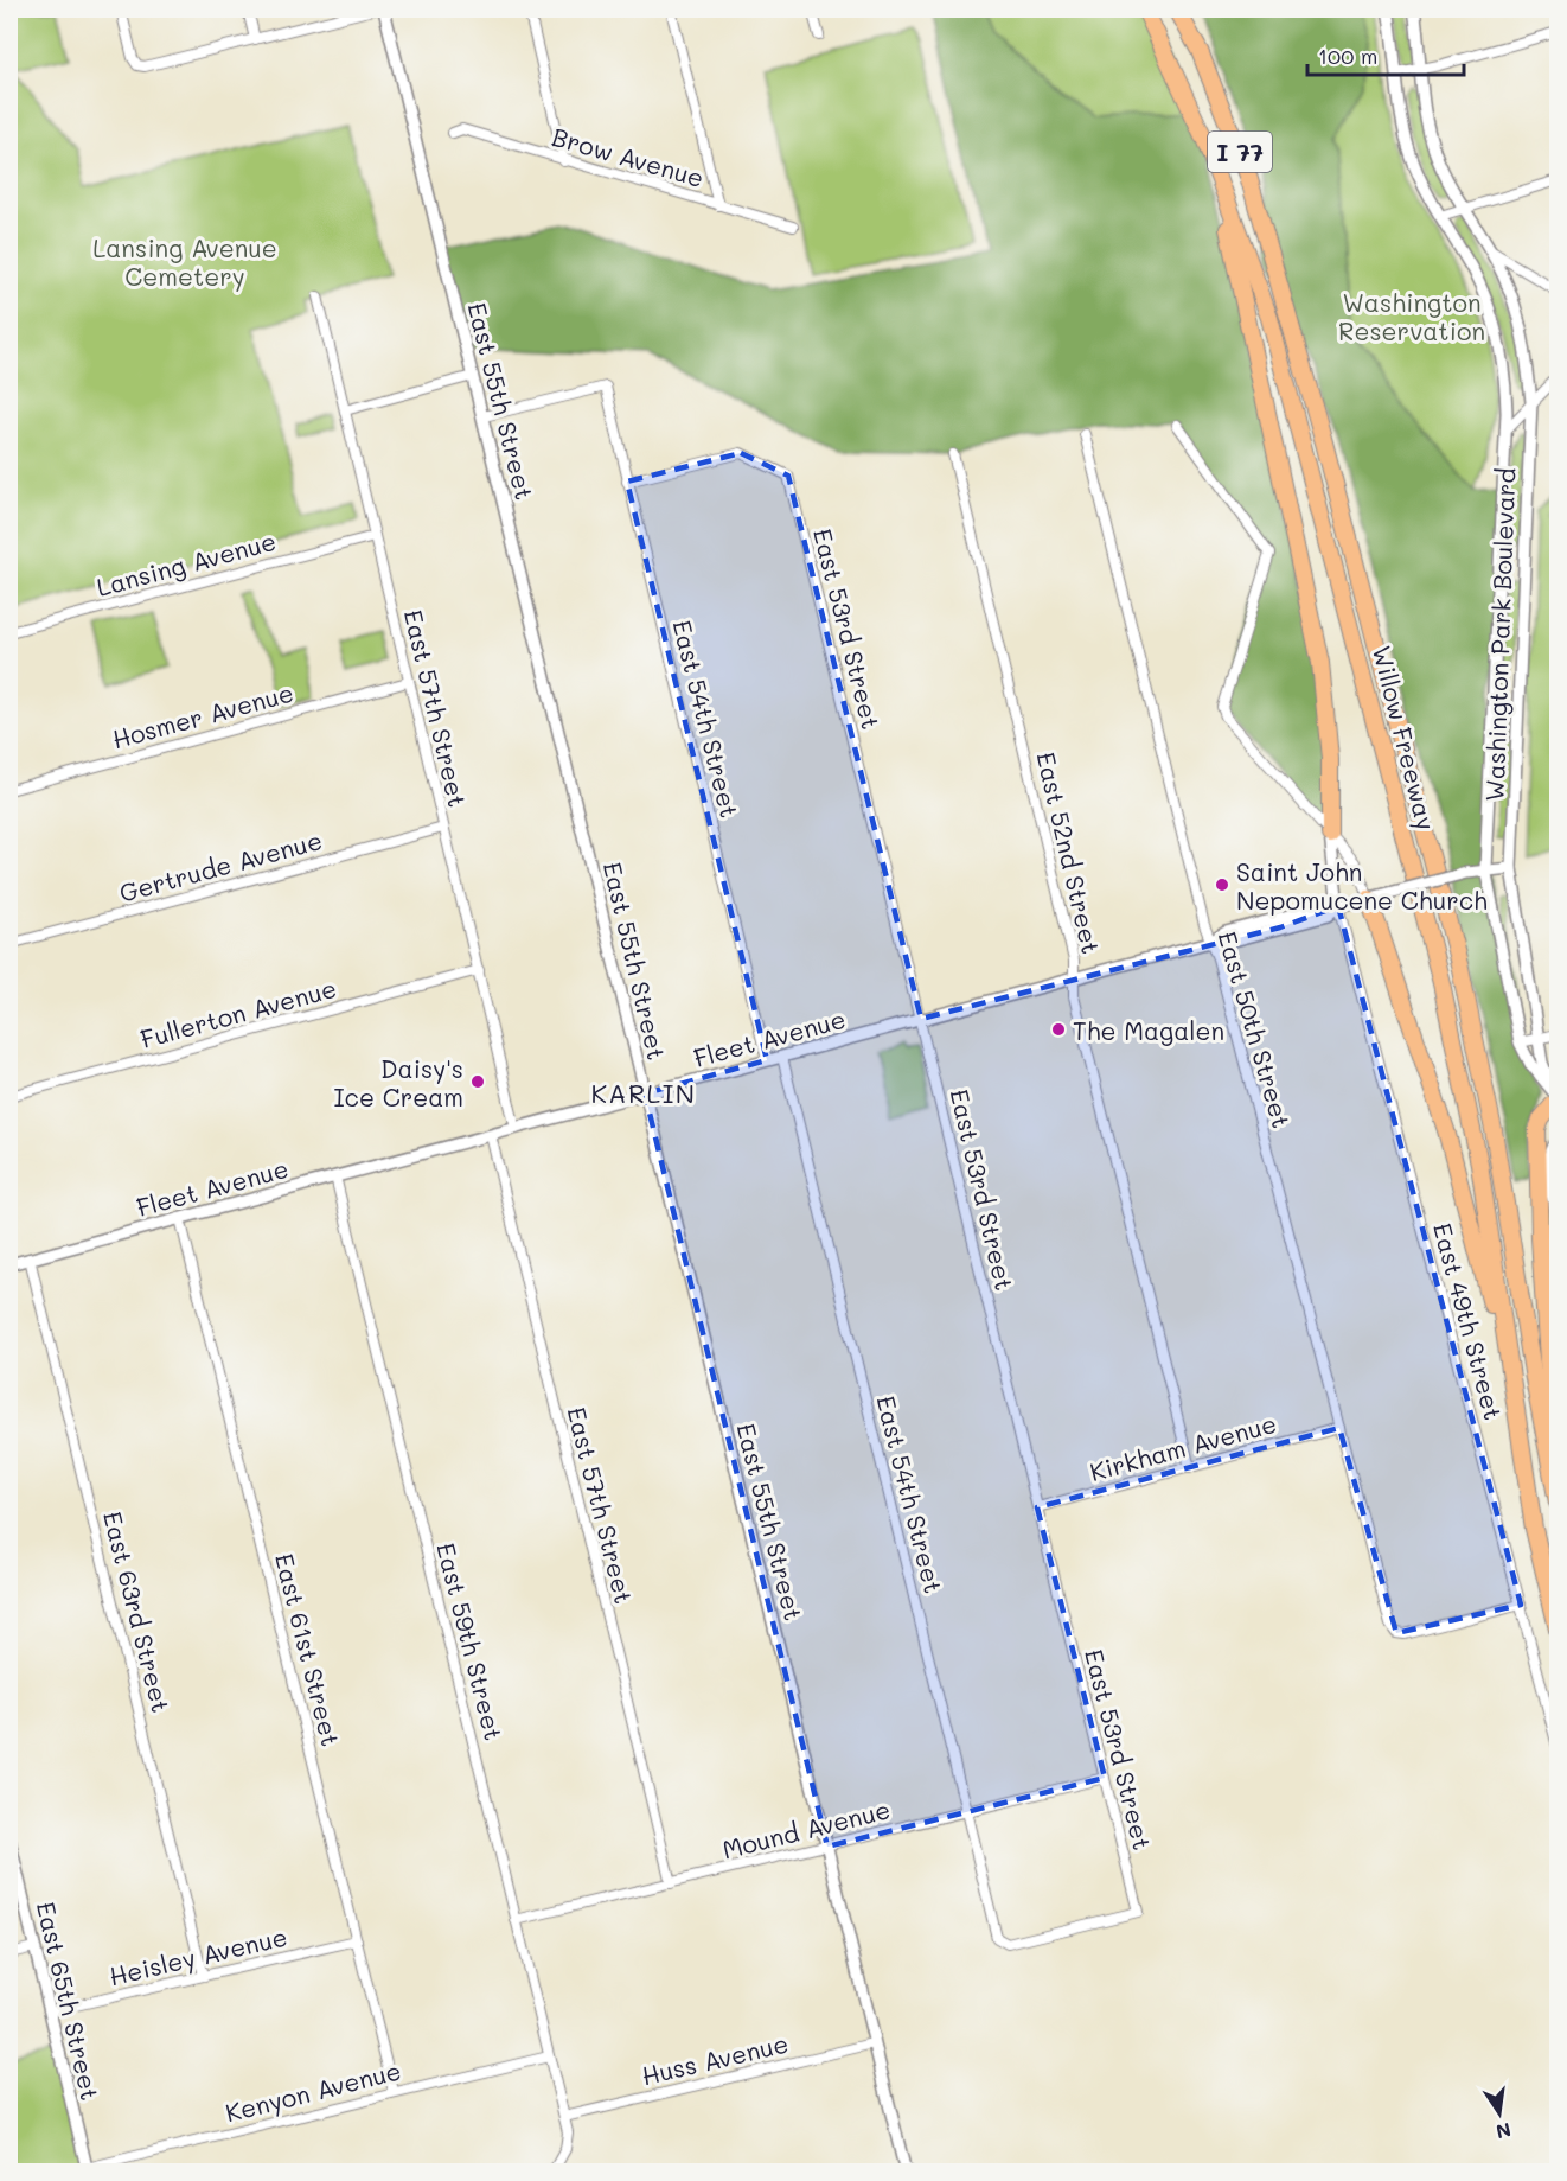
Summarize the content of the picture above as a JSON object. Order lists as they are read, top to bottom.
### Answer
{
  "streets": {
    "highway": ["I 77", "Willow Freeway"],
    "street": [
      "Brow Avenue",
      "East 55th Street",
      "Lansing Avenue",
      "East 53rd Street",
      "Washington Park Boulevard",
      "East 57th Street",
      "Hosmer Avenue",
      "East 54th Street",
      "East 52nd Street",
      "Gertrude Avenue",
      "Fullerton Avenue",
      "East 50th Street",
      "Fleet Avenue",
      "East 49th Street",
      "Kirkham Avenue",
      "East 63rd Street",
      "East 59th Street",
      "East 61st Street",
      "Mound Avenue",
      "Heisley Avenue",
      "East 65th Street",
      "Huss Avenue",
      "Kenyon Avenue"
    ]
  },
  "crossings": [
    ["East 55th Street", "East 54th Street"],
    ["East 55th Street", "Fleet Avenue"],
    ["East 55th Street", "Mound Avenue"],
    ["East 55th Street", "Huss Avenue"],
    ["Lansing Avenue", "East 57th Street"],
    ["East 53rd Street", "East 54th Street"],
    ["East 53rd Street", "Fleet Avenue"],
    ["East 53rd Street", "Kirkham Avenue"],
    ["East 53rd Street", "Mound Avenue"],
    ["Washington Park Boulevard", "Fleet Avenue"],
    ["East 57th Street", "Hosmer Avenue"],
    ["East 57th Street", "Gertrude Avenue"],
    ["East 57th Street", "Fullerton Avenue"],
    ["East 57th Street", "Fleet Avenue"],
    ["East 57th Street", "Mound Avenue"],
    ["East 54th Street", "Fleet Avenue"],
    ["East 54th Street", "Mound Avenue"],
    ["East 52nd Street", "Fleet Avenue"],
    ["East 52nd Street", "Kirkham Avenue"],
    ["East 50th Street", "Fleet Avenue"],
    ["East 50th Street", "East 49th Street"],
    ["East 50th Street", "Kirkham Avenue"],
    ["Fleet Avenue", "East 49th Street"],
    ["Fleet Avenue", "East 63rd Street"],
    ["Fleet Avenue", "East 59th Street"],
    ["Fleet Avenue", "East 61st Street"],
    ["East 63rd Street", "Heisley Avenue"],
    ["East 59th Street", "Mound Avenue"],
    ["East 59th Street", "Huss Avenue"],
    ["East 59th Street", "Kenyon Avenue"],
    ["East 61st Street", "Heisley Avenue"],
    ["East 61st Street", "Kenyon Avenue"],
    ["Heisley Avenue", "East 65th Street"],
    ["East 65th Street", "Kenyon Avenue"]
  ],
  "districts": ["KARLIN"],
  "parks": ["Lansing Avenue Cemetery", "Washington Reservation"],
  "places": ["Saint John Nepomucene Church", "The Magalen", "Daisy's Ice Cream"],
  "scale_bar": "100 m",
  "north": "bottom"
}
